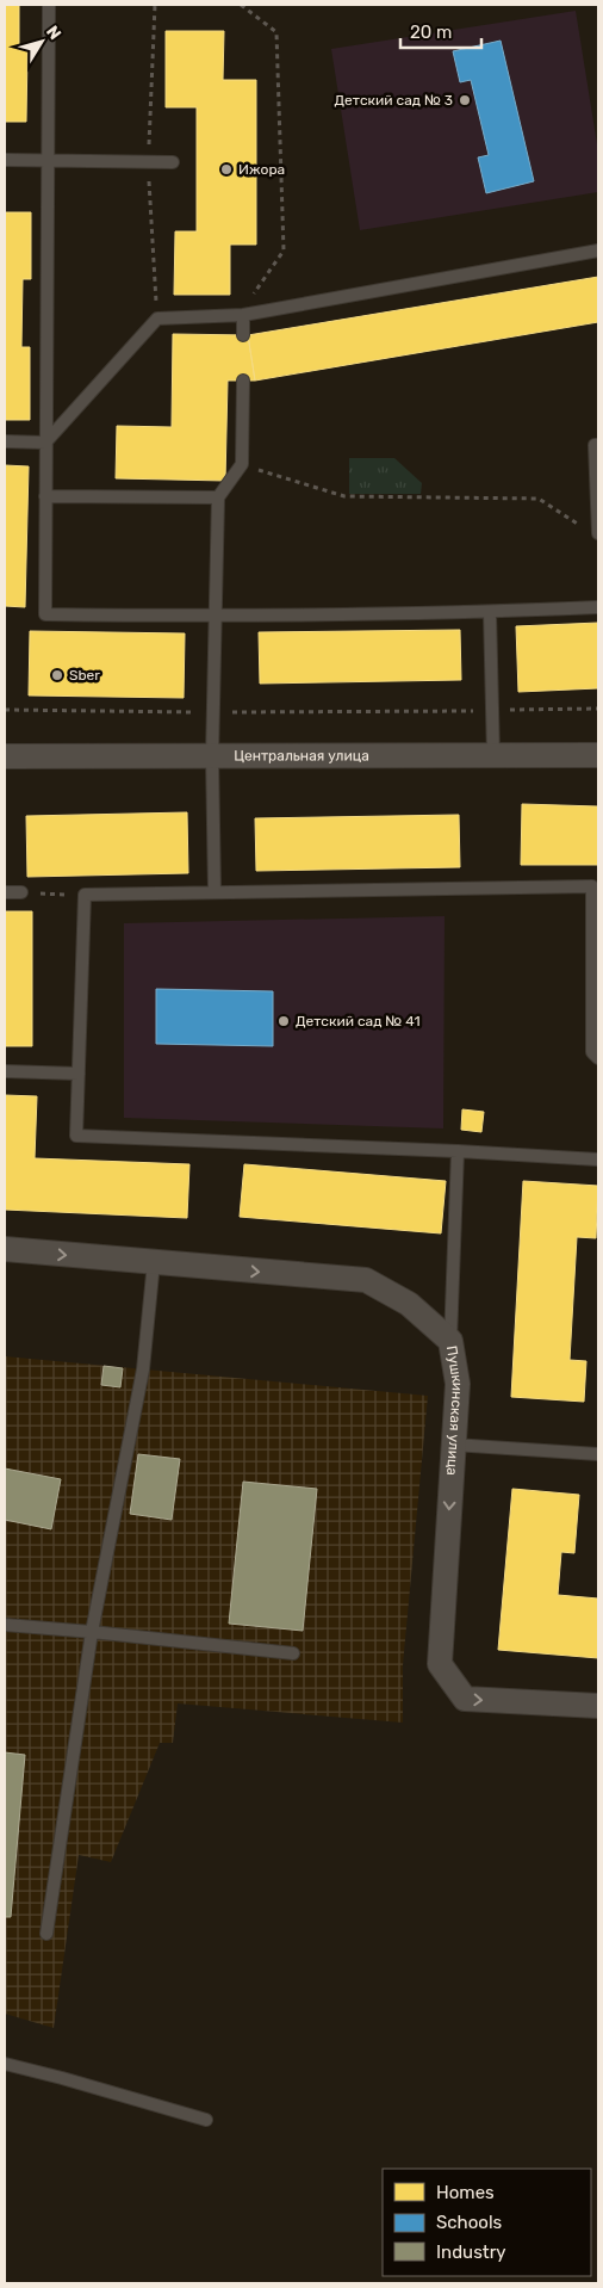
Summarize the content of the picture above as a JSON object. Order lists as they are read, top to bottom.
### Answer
{
  "streets": {
    "street": ["Центральная улица", "Пушкинская улица"]
  },
  "places": [
    "Детский сад № 3",
    "Ижора",
    "Sber",
    "Детский сад № 41"
  ],
  "legend": ["Homes", "Schools", "Industry"],
  "scale_bar": "20 m",
  "north": "top right"
}
